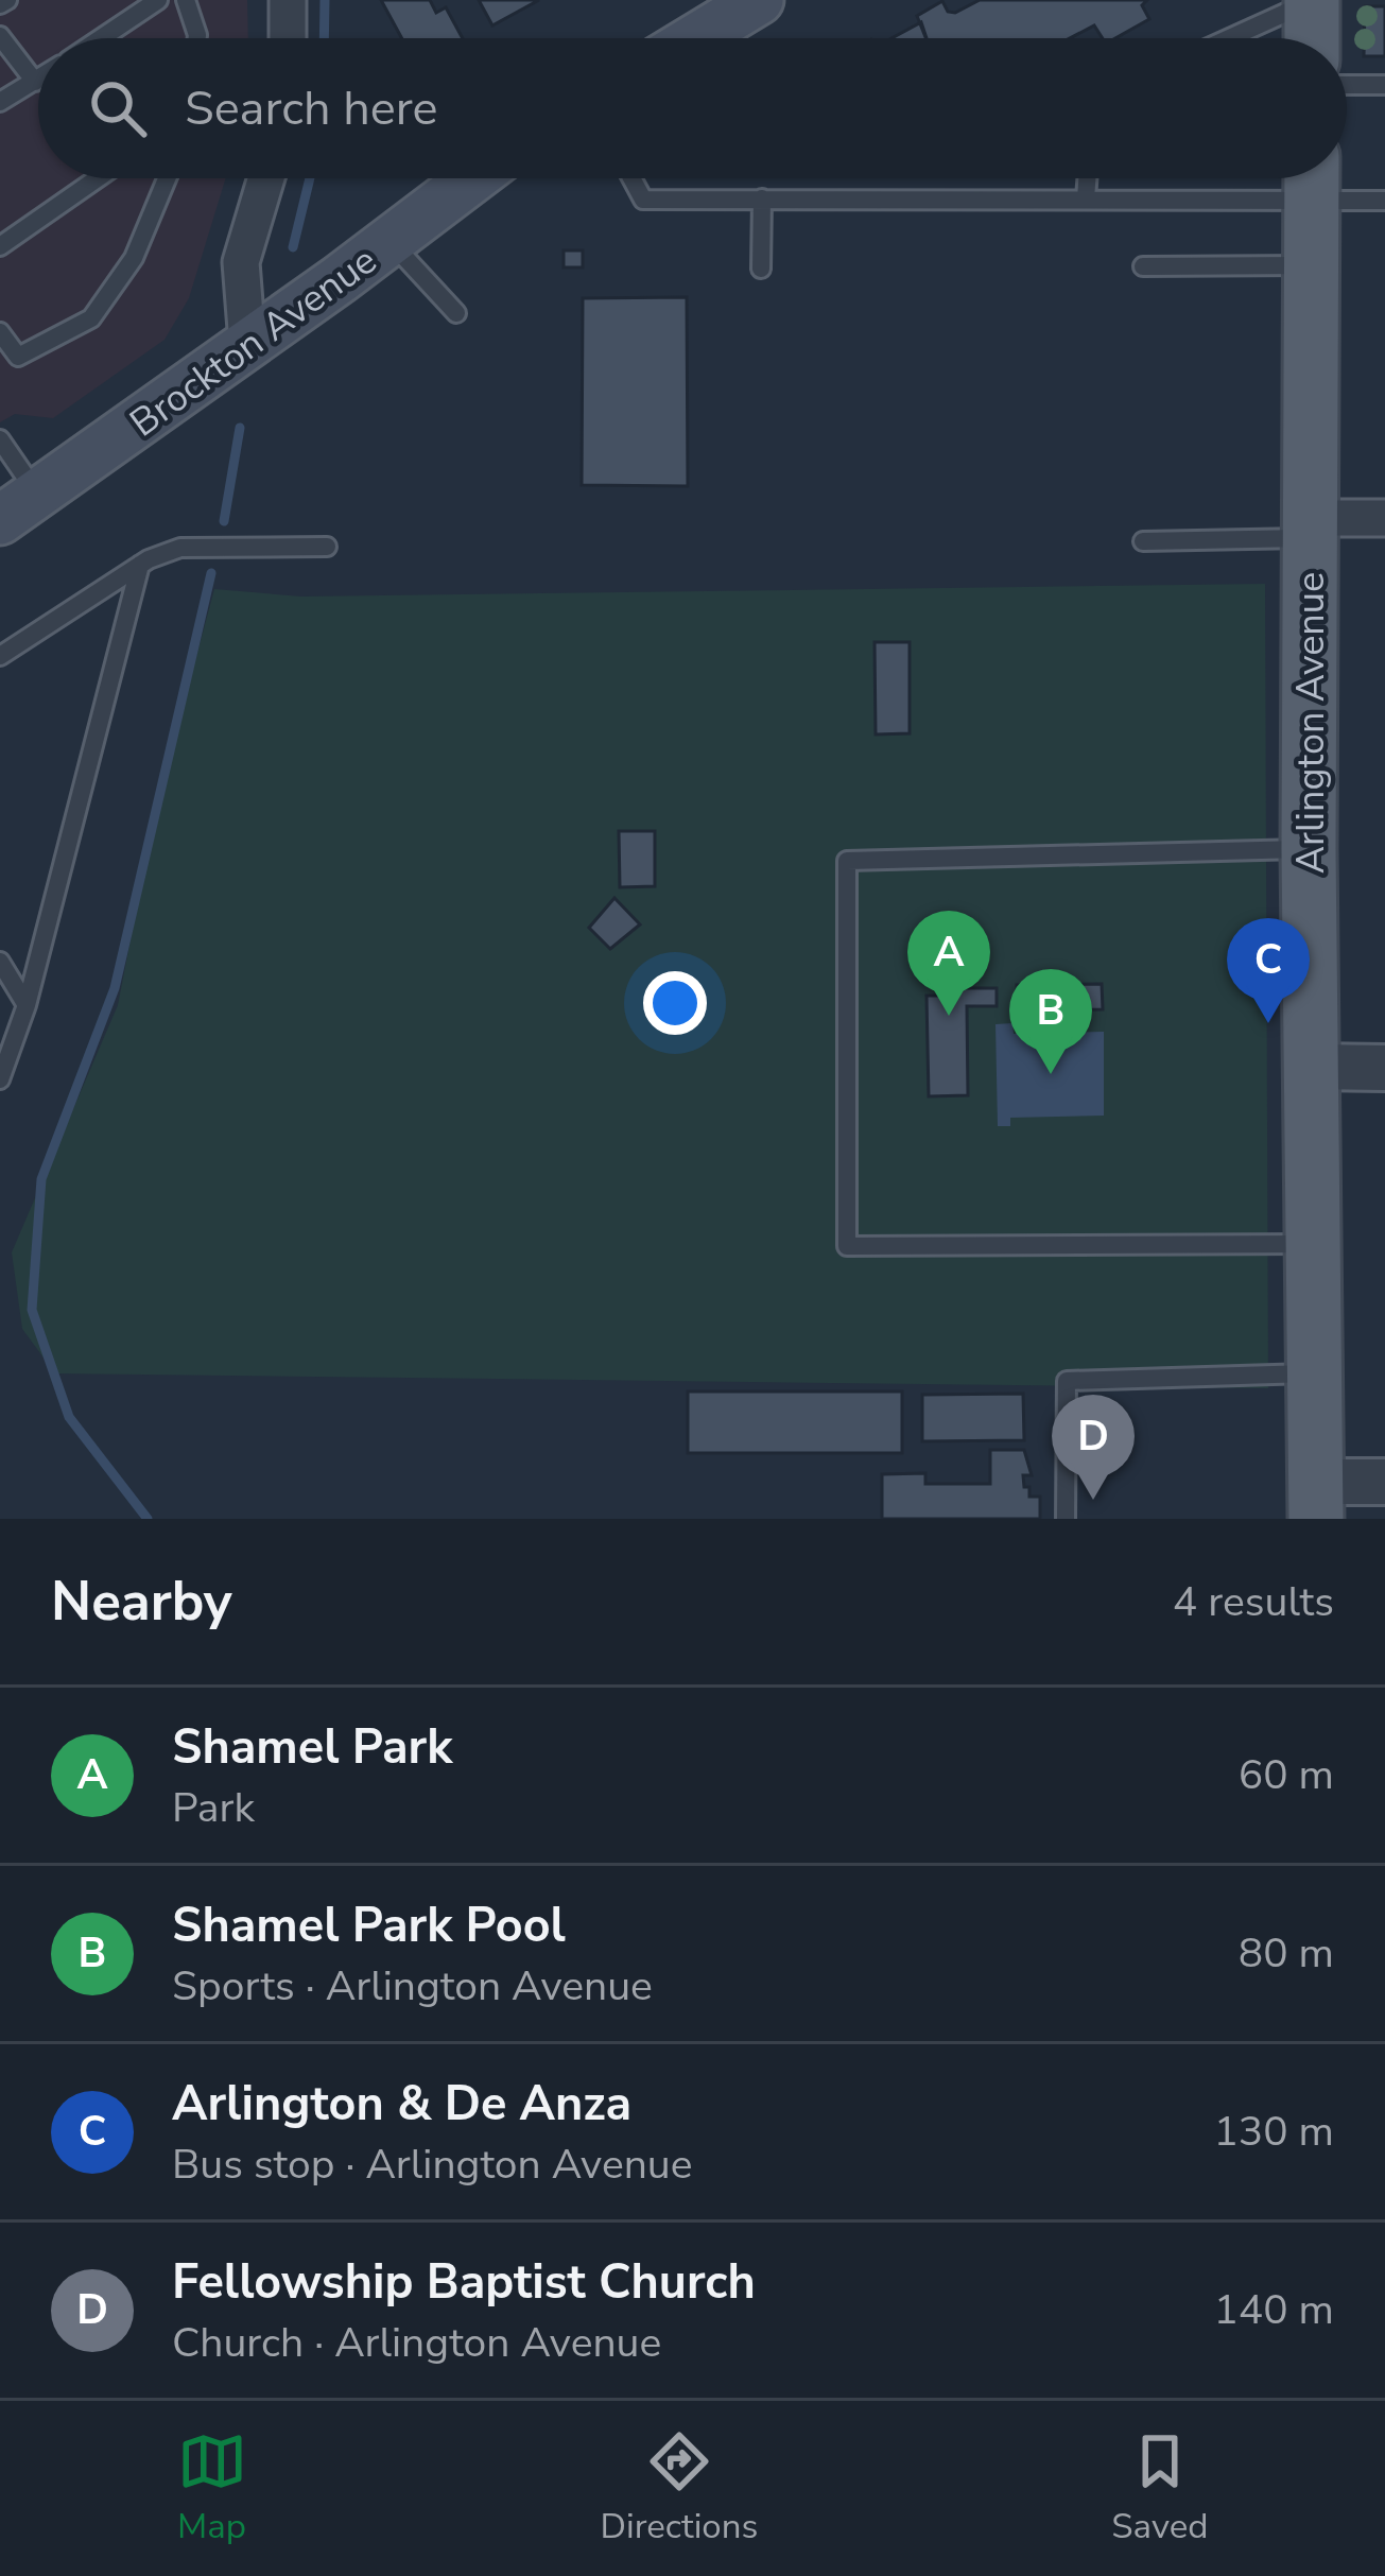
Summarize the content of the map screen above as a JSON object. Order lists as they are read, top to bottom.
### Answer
{
  "streets": {
    "main road": ["Brockton Avenue", "Arlington Avenue"]
  },
  "page": {
    "search": "Search here",
    "pins": [
      "A",
      "C",
      "B",
      "D"
    ],
    "heading": ["Nearby", "4 results"],
    "list": [
      {
        "mark": "A",
        "name": "Shamel Park",
        "note": "Park",
        "value": "60 m"
      },
      {
        "mark": "B",
        "name": "Shamel Park Pool",
        "note": "Sports · Arlington Avenue",
        "value": "80 m"
      },
      {
        "mark": "C",
        "name": "Arlington & De Anza",
        "note": "Bus stop · Arlington Avenue",
        "value": "130 m"
      },
      {
        "mark": "D",
        "name": "Fellowship Baptist Church",
        "note": "Church · Arlington Avenue",
        "value": "140 m"
      }
    ],
    "nav": ["Map", "Directions", "Saved"]
  }
}
